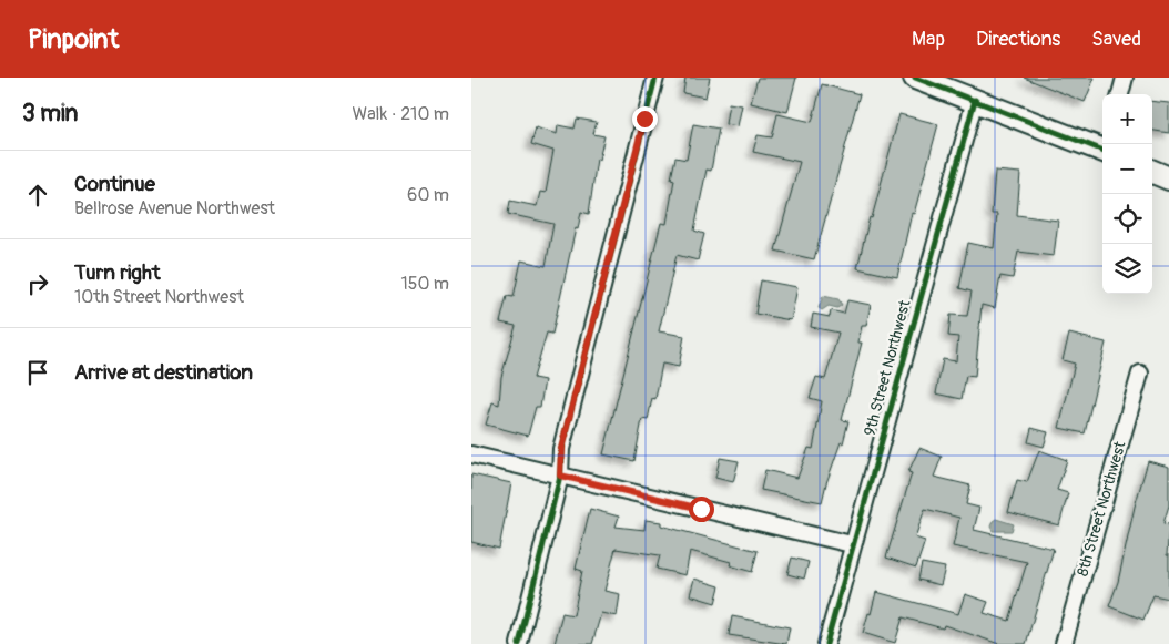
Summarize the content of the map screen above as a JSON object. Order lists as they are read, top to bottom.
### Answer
{
  "streets": {
    "street": ["9th Street Northwest", "8th Street Northwest"]
  },
  "page": {
    "header": "Pinpoint",
    "nav": ["Map", "Directions", "Saved"],
    "heading": ["3 min", "Walk · 210 m"],
    "map_buttons": ["+", "−"],
    "list": [
      ["Continue", "Bellrose Avenue Northwest", "60 m"],
      ["Turn right", "10th Street Northwest", "150 m"],
      "Arrive at destination"
    ]
  }
}
